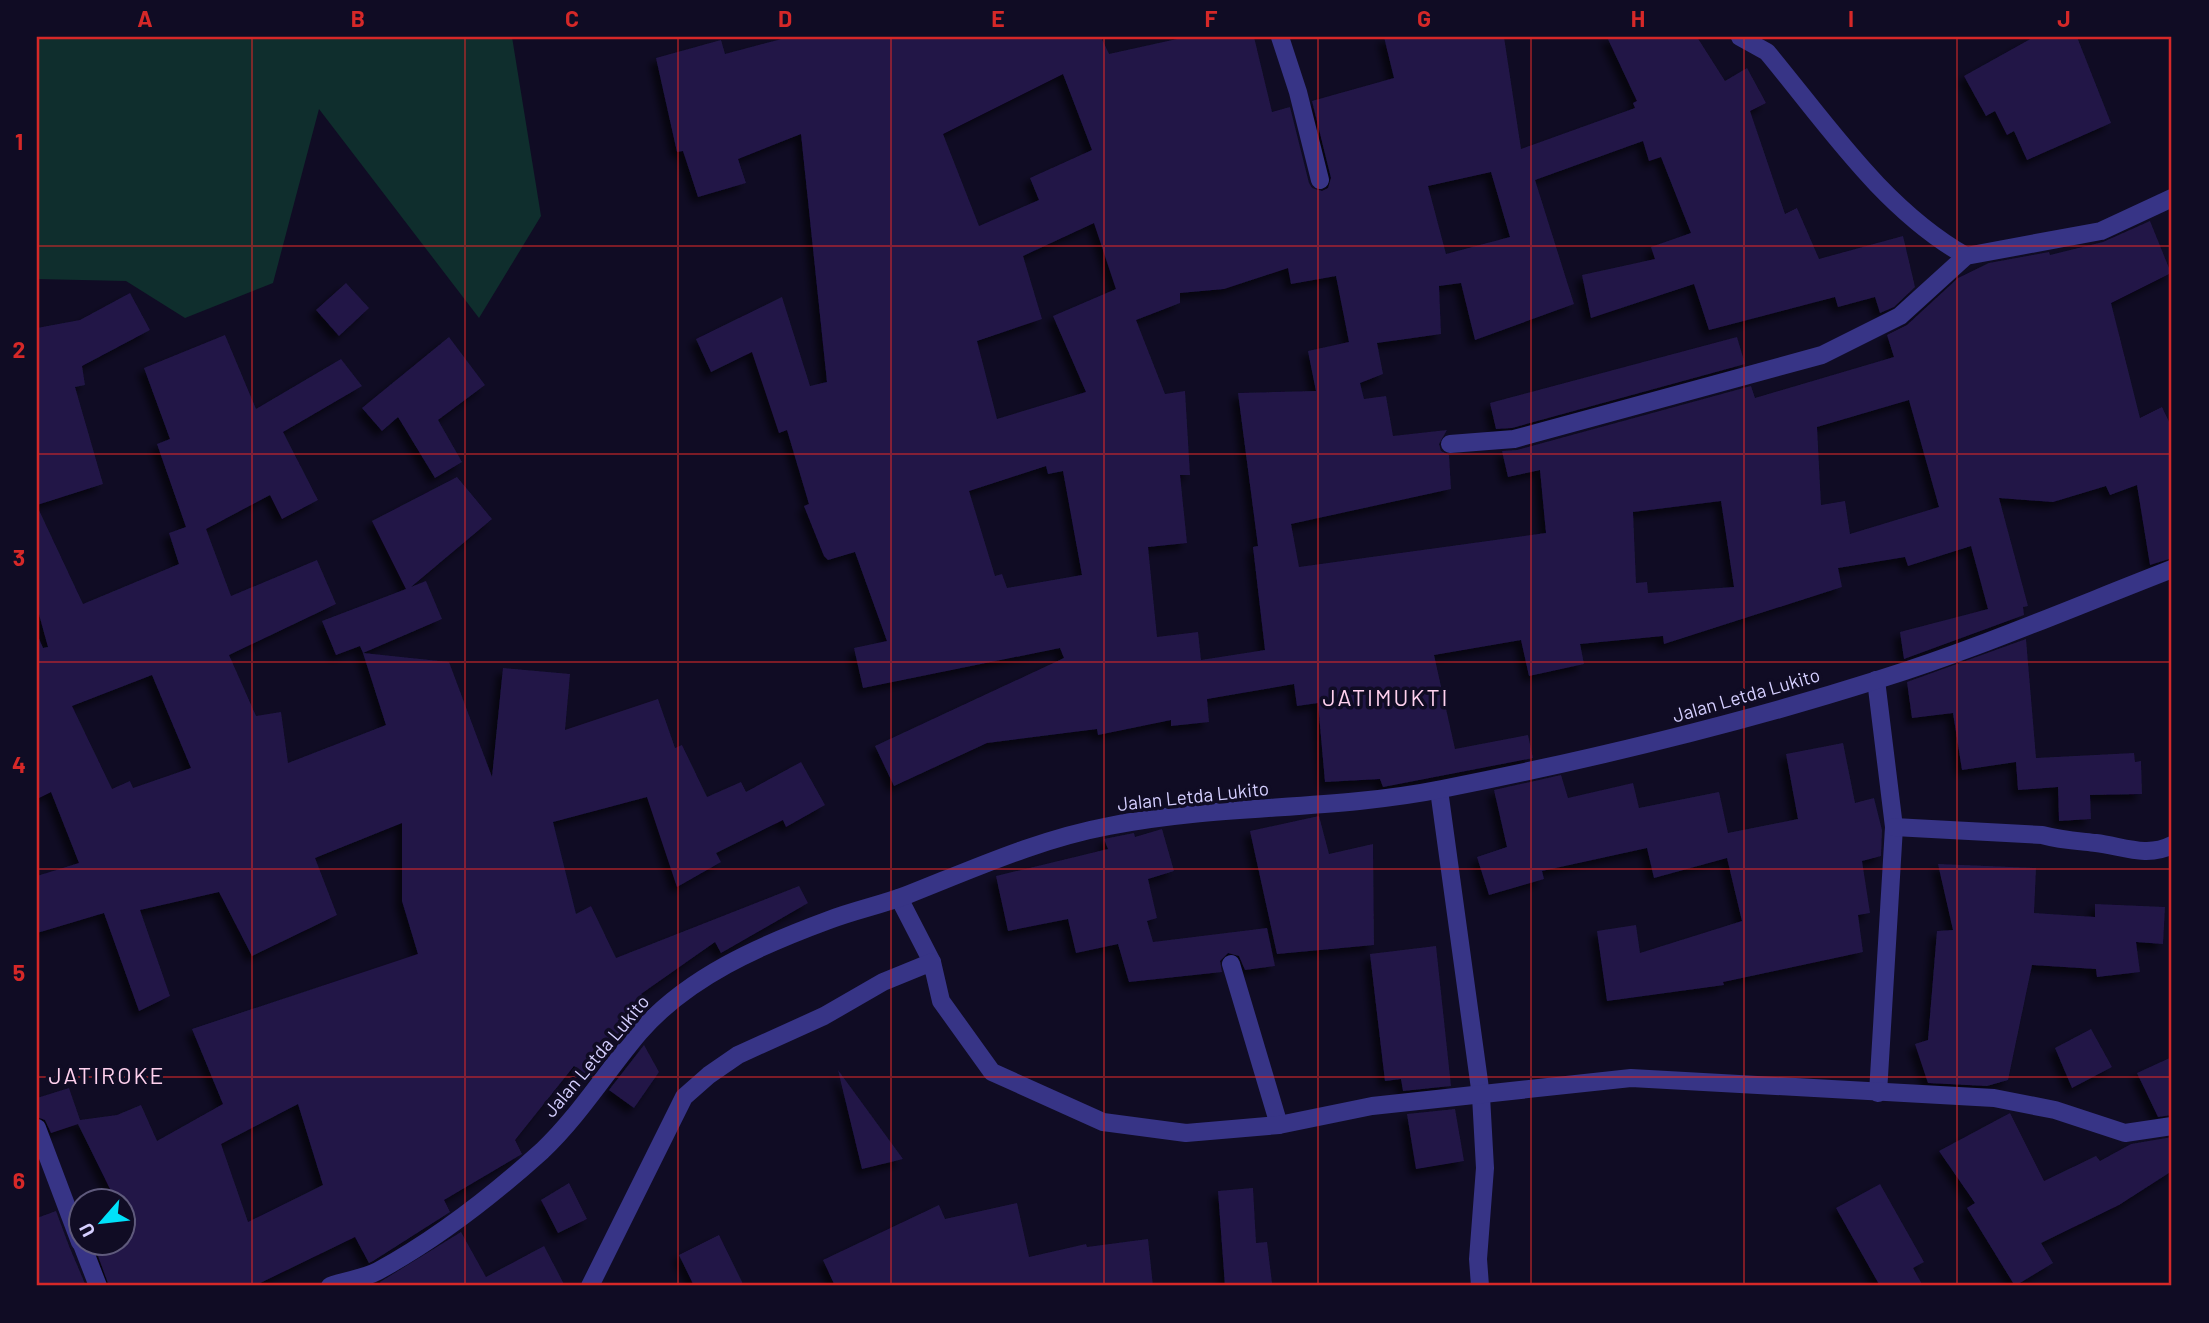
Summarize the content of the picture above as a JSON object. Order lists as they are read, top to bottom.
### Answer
{
  "streets": {
    "street": ["Jalan Letda Lukito"]
  },
  "districts": ["JATIMUKTI", "JATIROKE"],
  "north": "bottom left",
  "grid": {
    "columns": [
      "A",
      "B",
      "C",
      "D",
      "E",
      "F",
      "G",
      "H",
      "I",
      "J"
    ],
    "rows": [
      "1",
      "2",
      "3",
      "4",
      "5",
      "6"
    ]
  }
}
